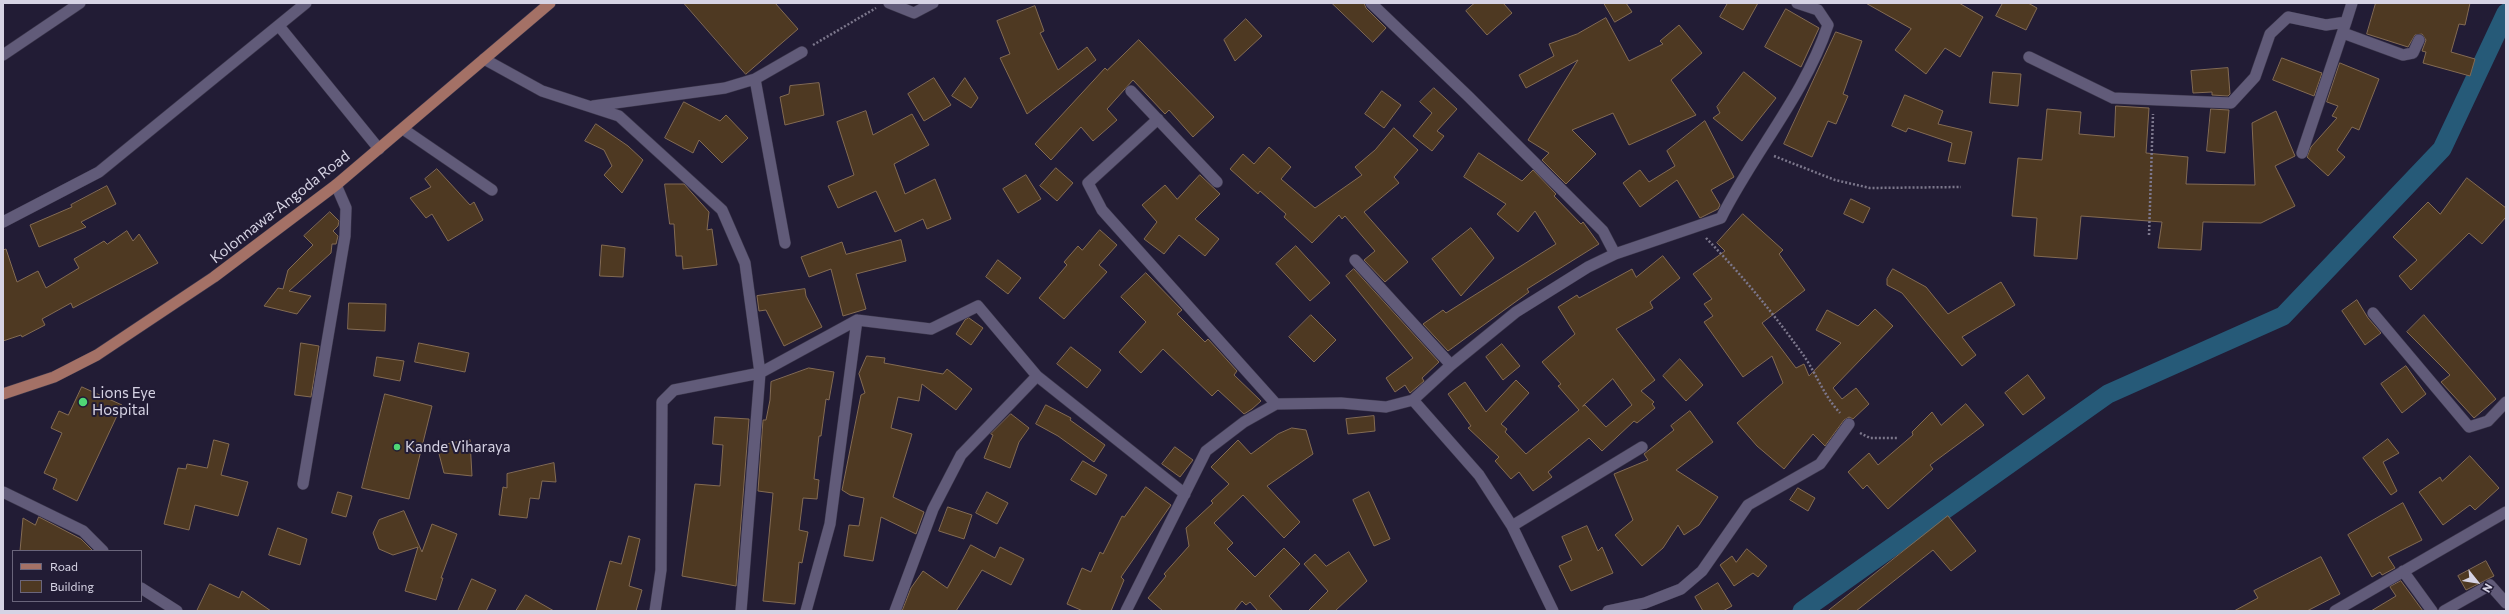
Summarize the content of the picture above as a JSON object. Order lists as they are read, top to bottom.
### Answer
{
  "streets": {
    "main road": ["Kolonnawa-Angoda Road"]
  },
  "places": ["Lions Eye Hospital", "Kande Viharaya"],
  "legend": ["Road", "Building"],
  "north": "bottom right"
}
